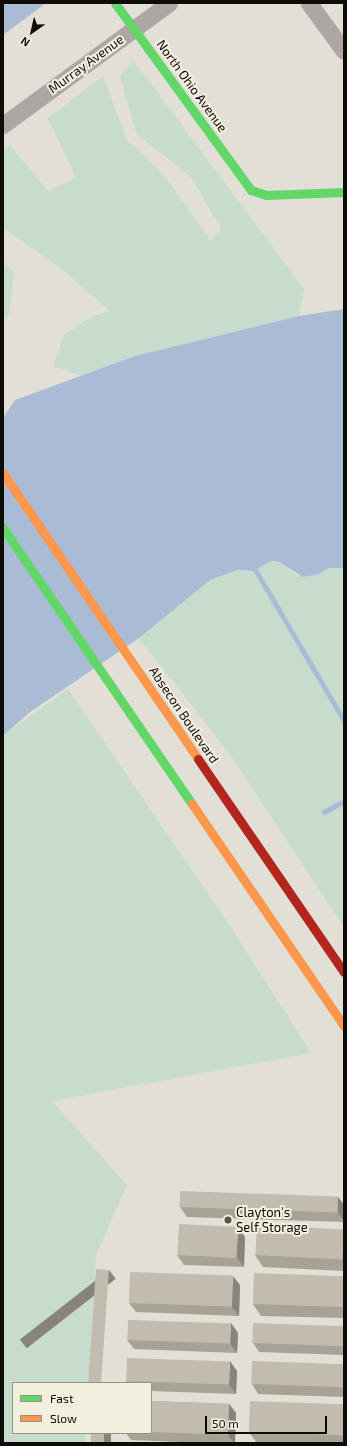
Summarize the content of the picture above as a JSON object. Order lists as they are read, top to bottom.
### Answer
{
  "streets": {
    "main road": ["North Ohio Avenue", "Absecon Boulevard"],
    "street": ["Murray Avenue"]
  },
  "crossings": [
    ["Murray Avenue", "North Ohio Avenue"]
  ],
  "places": ["Clayton's Self Storage"],
  "legend": ["Fast", "Slow"],
  "scale_bar": "50 m",
  "north": "bottom left"
}
